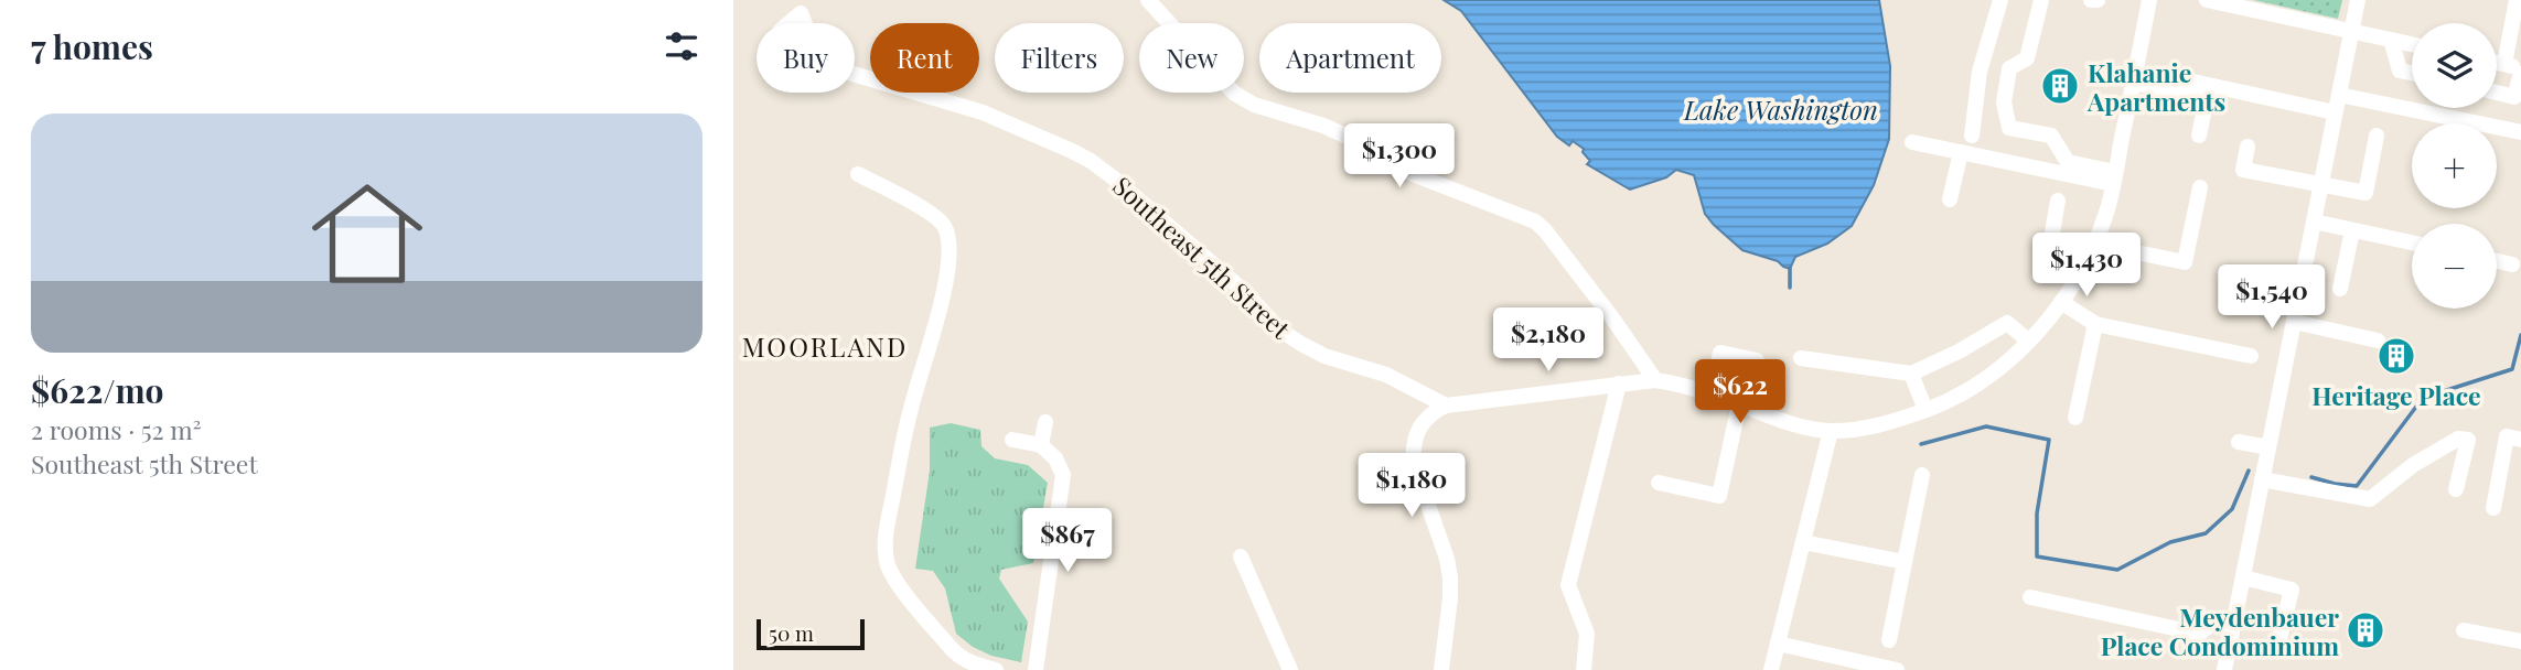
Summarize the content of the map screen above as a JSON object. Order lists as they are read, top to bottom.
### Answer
{
  "streets": {
    "street": ["Southeast 5th Street"]
  },
  "districts": ["MOORLAND"],
  "water": ["Lake Washington"],
  "places": {
    "building": ["Klahanie Apartments", "Heritage Place", "Meydenbauer Place Condominium"]
  },
  "scale_bar": "50 m",
  "page": {
    "heading": "7 homes",
    "map_buttons": ["+", "−"],
    "chip": [
      "Buy",
      "Rent",
      "Filters",
      "New",
      "Apartment"
    ],
    "list": [
      {
        "name": "$622/mo",
        "note": "2 rooms · 52 m² · Southeast 5th Street"
      }
    ],
    "price": [
      "$1,300",
      "$1,430",
      "$1,540",
      "$2,180",
      "$622",
      "$1,180",
      "$867"
    ],
    "scale": "50 m"
  }
}
